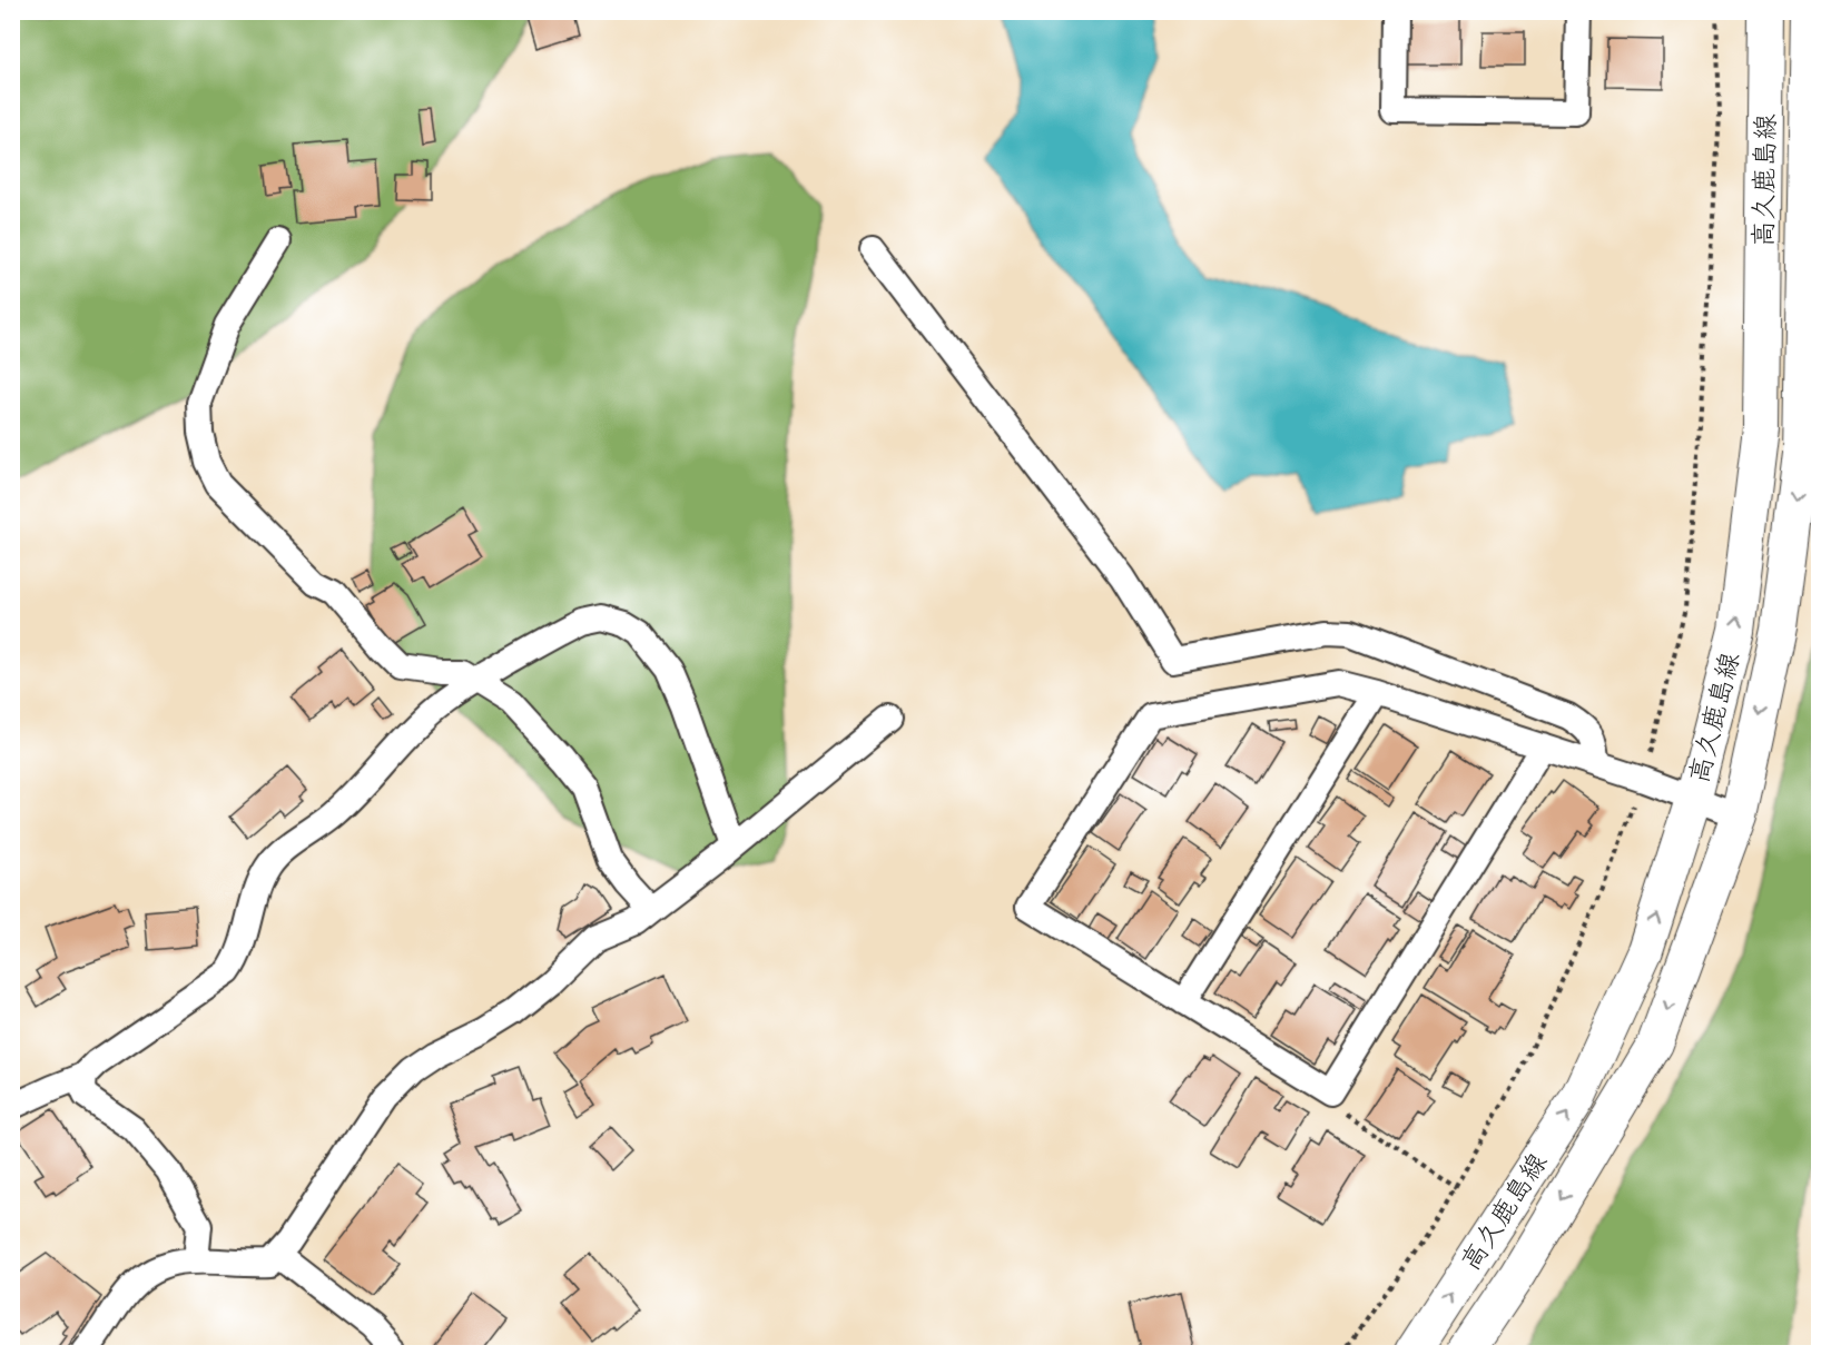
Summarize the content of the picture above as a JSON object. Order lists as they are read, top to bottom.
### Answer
{
  "streets": {
    "main road": ["高久鹿島線"]
  }
}
